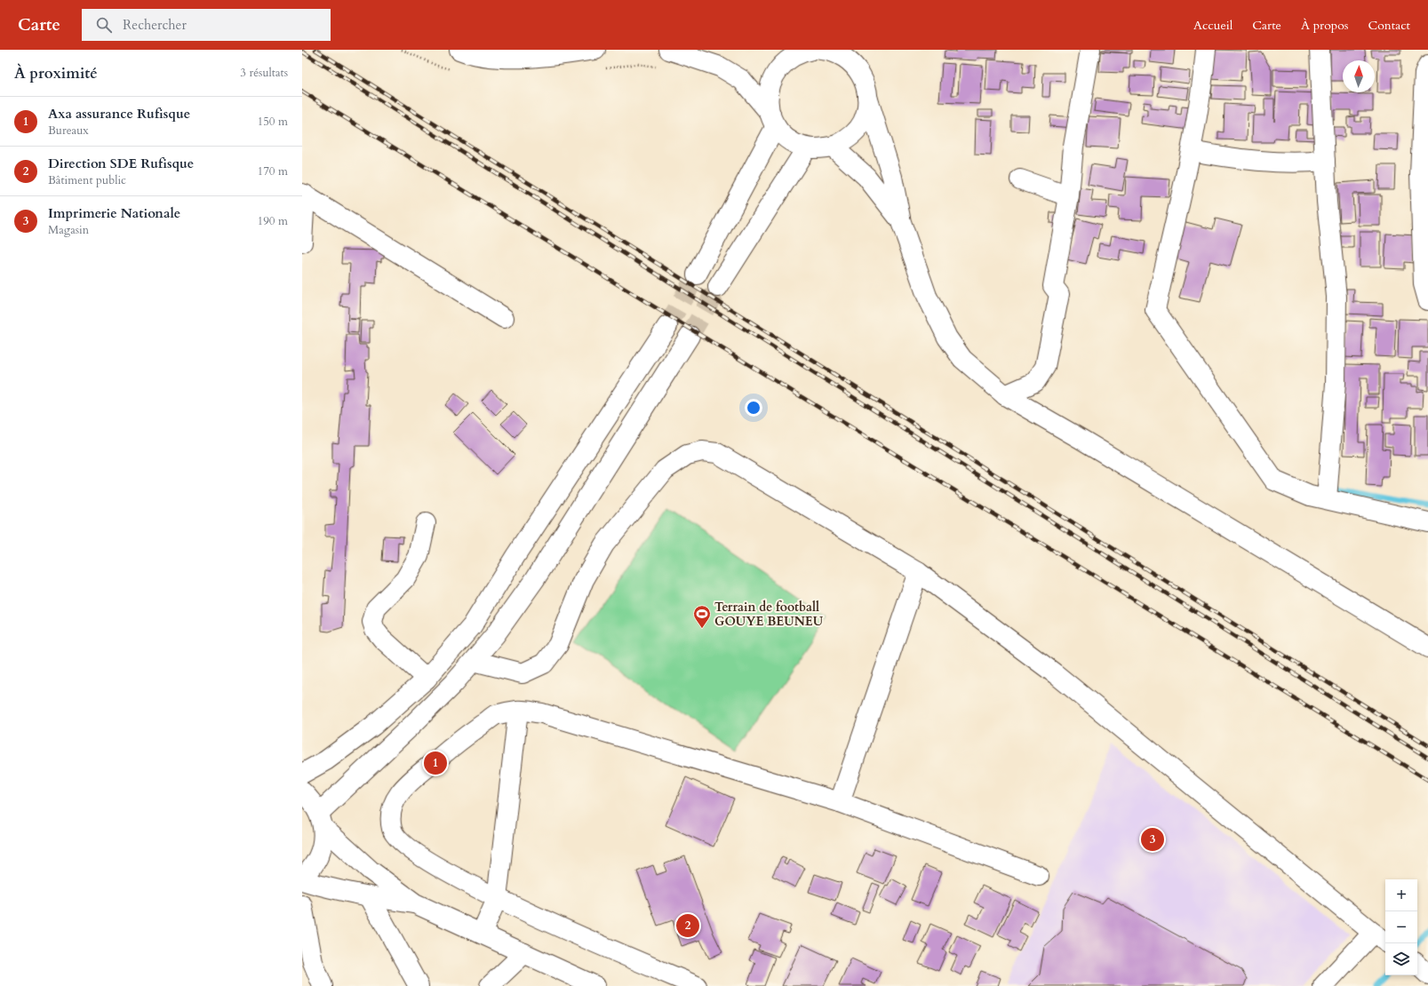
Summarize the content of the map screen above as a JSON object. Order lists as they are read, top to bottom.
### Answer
{
  "places": {
    "sports": ["Terrain de football GOUYE BEUNEU"]
  },
  "north": "top",
  "page": {
    "header": "Carte",
    "search": "Rechercher",
    "nav": [
      "Accueil",
      "Carte",
      "À propos",
      "Contact"
    ],
    "heading": ["À proximité", "3 résultats"],
    "list": [
      {
        "mark": "1",
        "name": "Axa assurance Rufisque",
        "note": "Bureaux",
        "value": "150 m"
      },
      {
        "mark": "2",
        "name": "Direction SDE Rufisque",
        "note": "Bâtiment public",
        "value": "170 m"
      },
      {
        "mark": "3",
        "name": "Imprimerie Nationale",
        "note": "Magasin",
        "value": "190 m"
      }
    ],
    "pins": ["1", "3", "2"],
    "map_buttons": ["+", "−"]
  }
}
